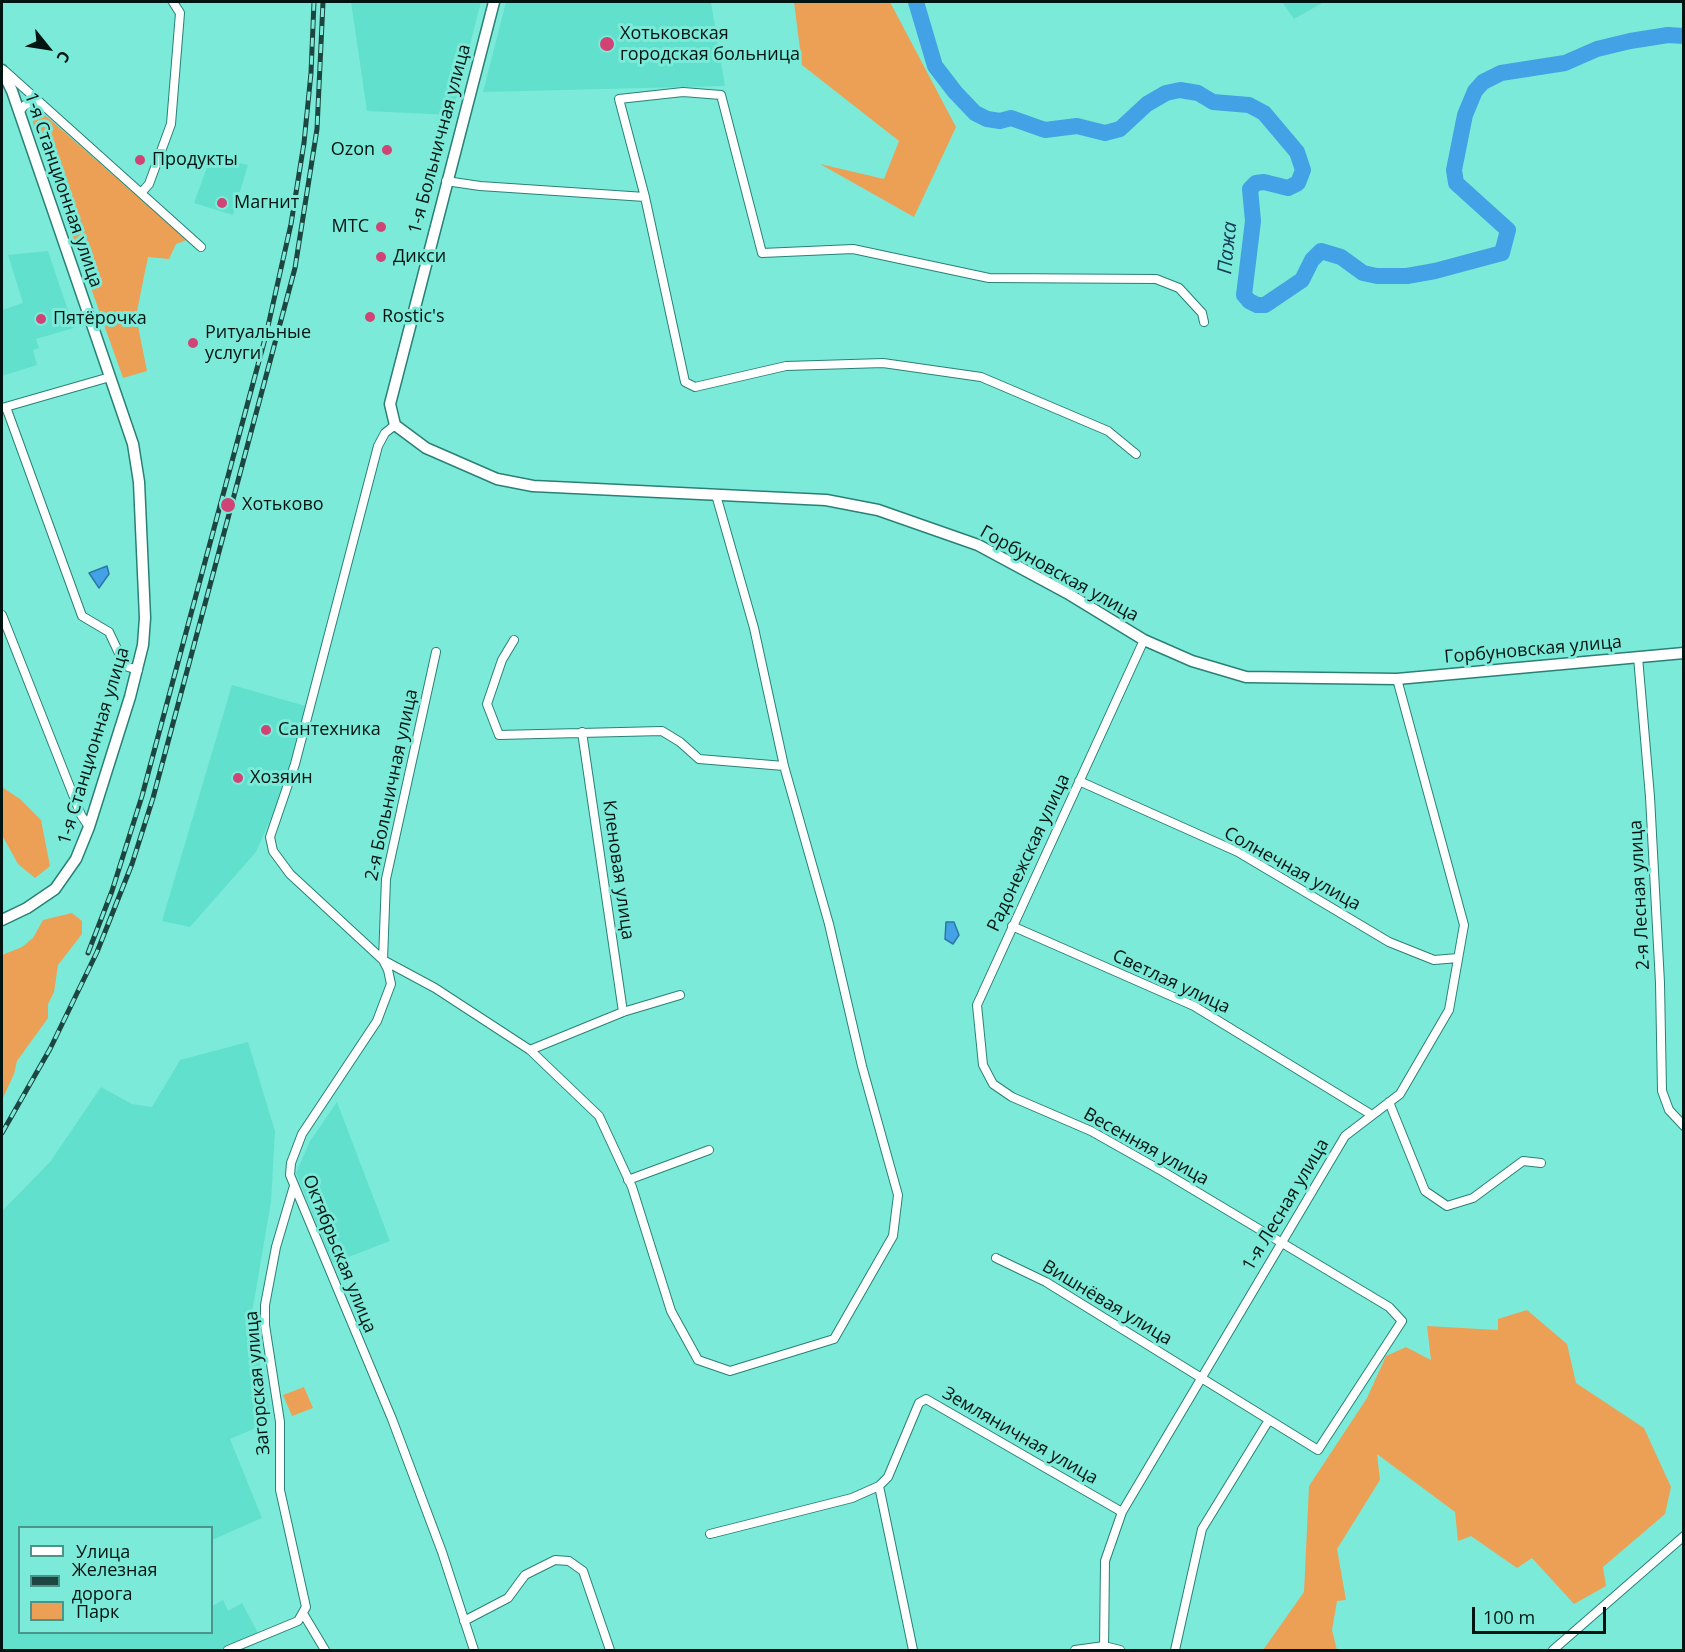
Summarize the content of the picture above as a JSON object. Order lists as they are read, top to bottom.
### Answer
{
  "streets": {
    "main road": ["1-я Больничная улица", "1-я Станционная улица", "Горбуновская улица"],
    "street": [
      "2-я Больничная улица",
      "Радонежская улица",
      "Солнечная улица",
      "Кленовая улица",
      "2-я Лесная улица",
      "Светлая улица",
      "Весенняя улица",
      "1-я Лесная улица",
      "Октябрьская улица",
      "Вишнёвая улица",
      "Загорская улица",
      "Земляничная улица"
    ]
  },
  "crossings": [
    ["1-я Больничная улица", "Горбуновская улица"],
    ["Горбуновская улица", "Радонежская улица"],
    ["Горбуновская улица", "2-я Лесная улица"],
    ["Горбуновская улица", "1-я Лесная улица"],
    ["2-я Больничная улица", "Октябрьская улица"],
    ["Радонежская улица", "Солнечная улица"],
    ["Радонежская улица", "Светлая улица"],
    ["Радонежская улица", "Весенняя улица"],
    ["Солнечная улица", "1-я Лесная улица"],
    ["Светлая улица", "1-я Лесная улица"],
    ["Весенняя улица", "1-я Лесная улица"],
    ["Весенняя улица", "Вишнёвая улица"],
    ["1-я Лесная улица", "Вишнёвая улица"],
    ["1-я Лесная улица", "Земляничная улица"],
    ["Октябрьская улица", "Загорская улица"]
  ],
  "water": ["Пажа"],
  "places": [
    "Хотьковская городская больница",
    "Ozon",
    "Продукты",
    "Магнит",
    "МТС",
    "Дикси",
    "Rostic's",
    "Пятёрочка",
    "Ритуальные услуги",
    "Хотьково",
    "Сантехника",
    "Хозяин"
  ],
  "legend": ["Улица", "Железная дорога", "Парк"],
  "scale_bar": "100 m",
  "north": "bottom right"
}
